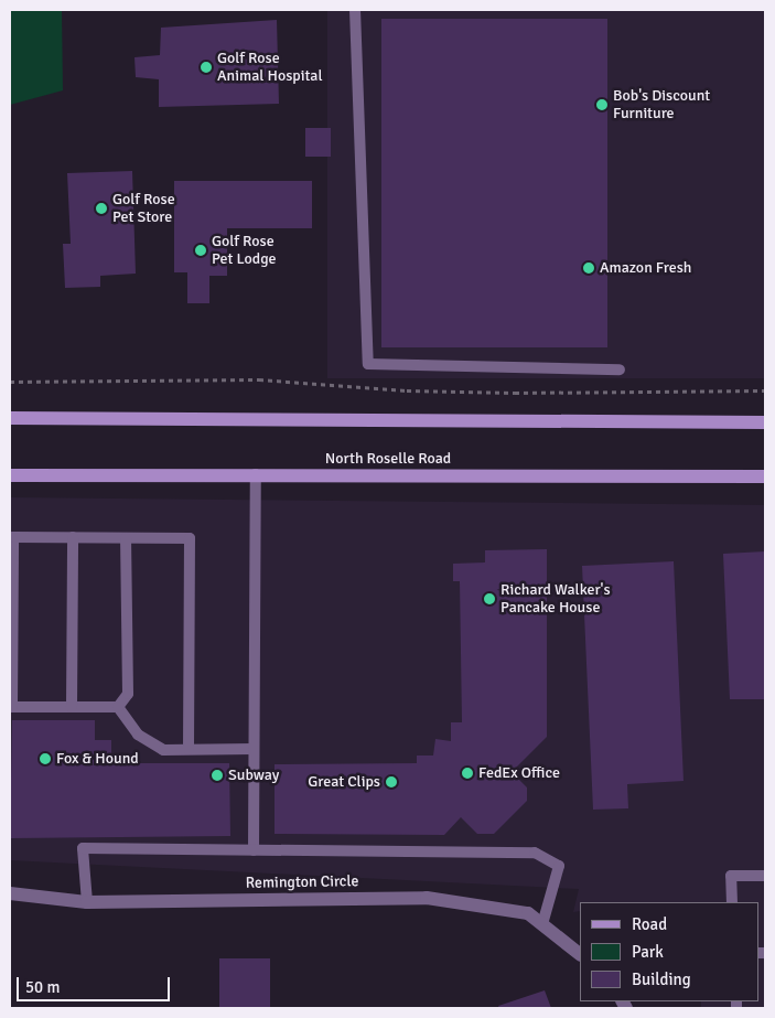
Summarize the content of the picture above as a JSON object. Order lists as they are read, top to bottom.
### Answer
{
  "streets": {
    "main road": ["North Roselle Road"],
    "street": ["Remington Circle"]
  },
  "places": [
    "Golf Rose Animal Hospital",
    "Bob's Discount Furniture",
    "Golf Rose Pet Store",
    "Golf Rose Pet Lodge",
    "Amazon Fresh",
    "Richard Walker's Pancake House",
    "Fox & Hound",
    "FedEx Office",
    "Subway",
    "Great Clips"
  ],
  "legend": ["Road", "Park", "Building"],
  "scale_bar": "50 m"
}
